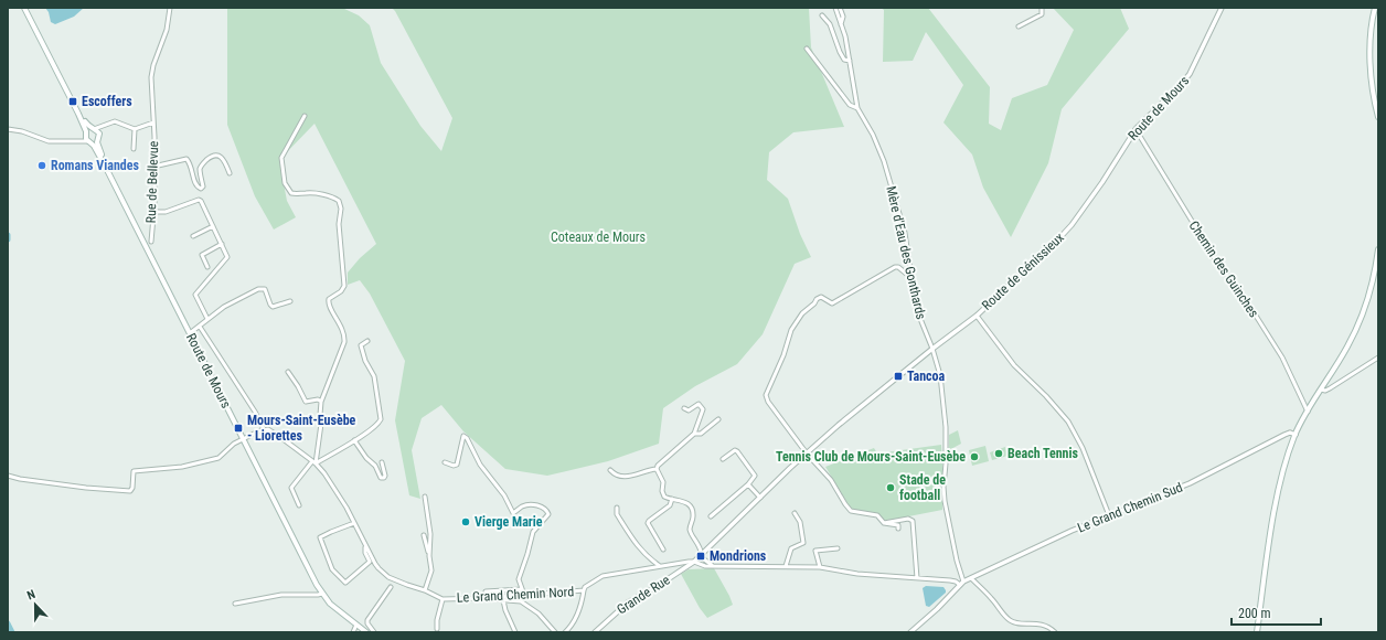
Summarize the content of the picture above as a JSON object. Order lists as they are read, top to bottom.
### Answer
{
  "streets": {
    "main road": ["Route de Mours"],
    "street": [
      "Rue de Bellevue",
      "Mère d'Eau des Gonthards",
      "Chemin des Guinches",
      "Route de Génissieux",
      "Le Grand Chemin Sud",
      "Le Grand Chemin Nord",
      "Grande Rue"
    ]
  },
  "crossings": [
    ["Route de Mours", "Chemin des Guinches"],
    ["Route de Mours", "Route de Génissieux"],
    ["Mère d'Eau des Gonthards", "Route de Génissieux"],
    ["Mère d'Eau des Gonthards", "Le Grand Chemin Sud"],
    ["Route de Génissieux", "Grande Rue"],
    ["Le Grand Chemin Nord", "Grande Rue"]
  ],
  "parks": ["Coteaux de Mours"],
  "places": {
    "transit": [
      "Escoffers",
      "Tancoa",
      "Mours-Saint-Eusèbe - Liorettes",
      "Mondrions"
    ],
    "other": [
      "Romans Viandes",
      "Beach Tennis",
      "Tennis Club de Mours-Saint-Eusèbe",
      "Stade de football",
      "Vierge Marie"
    ]
  },
  "scale_bar": "200 m",
  "north": "top"
}
